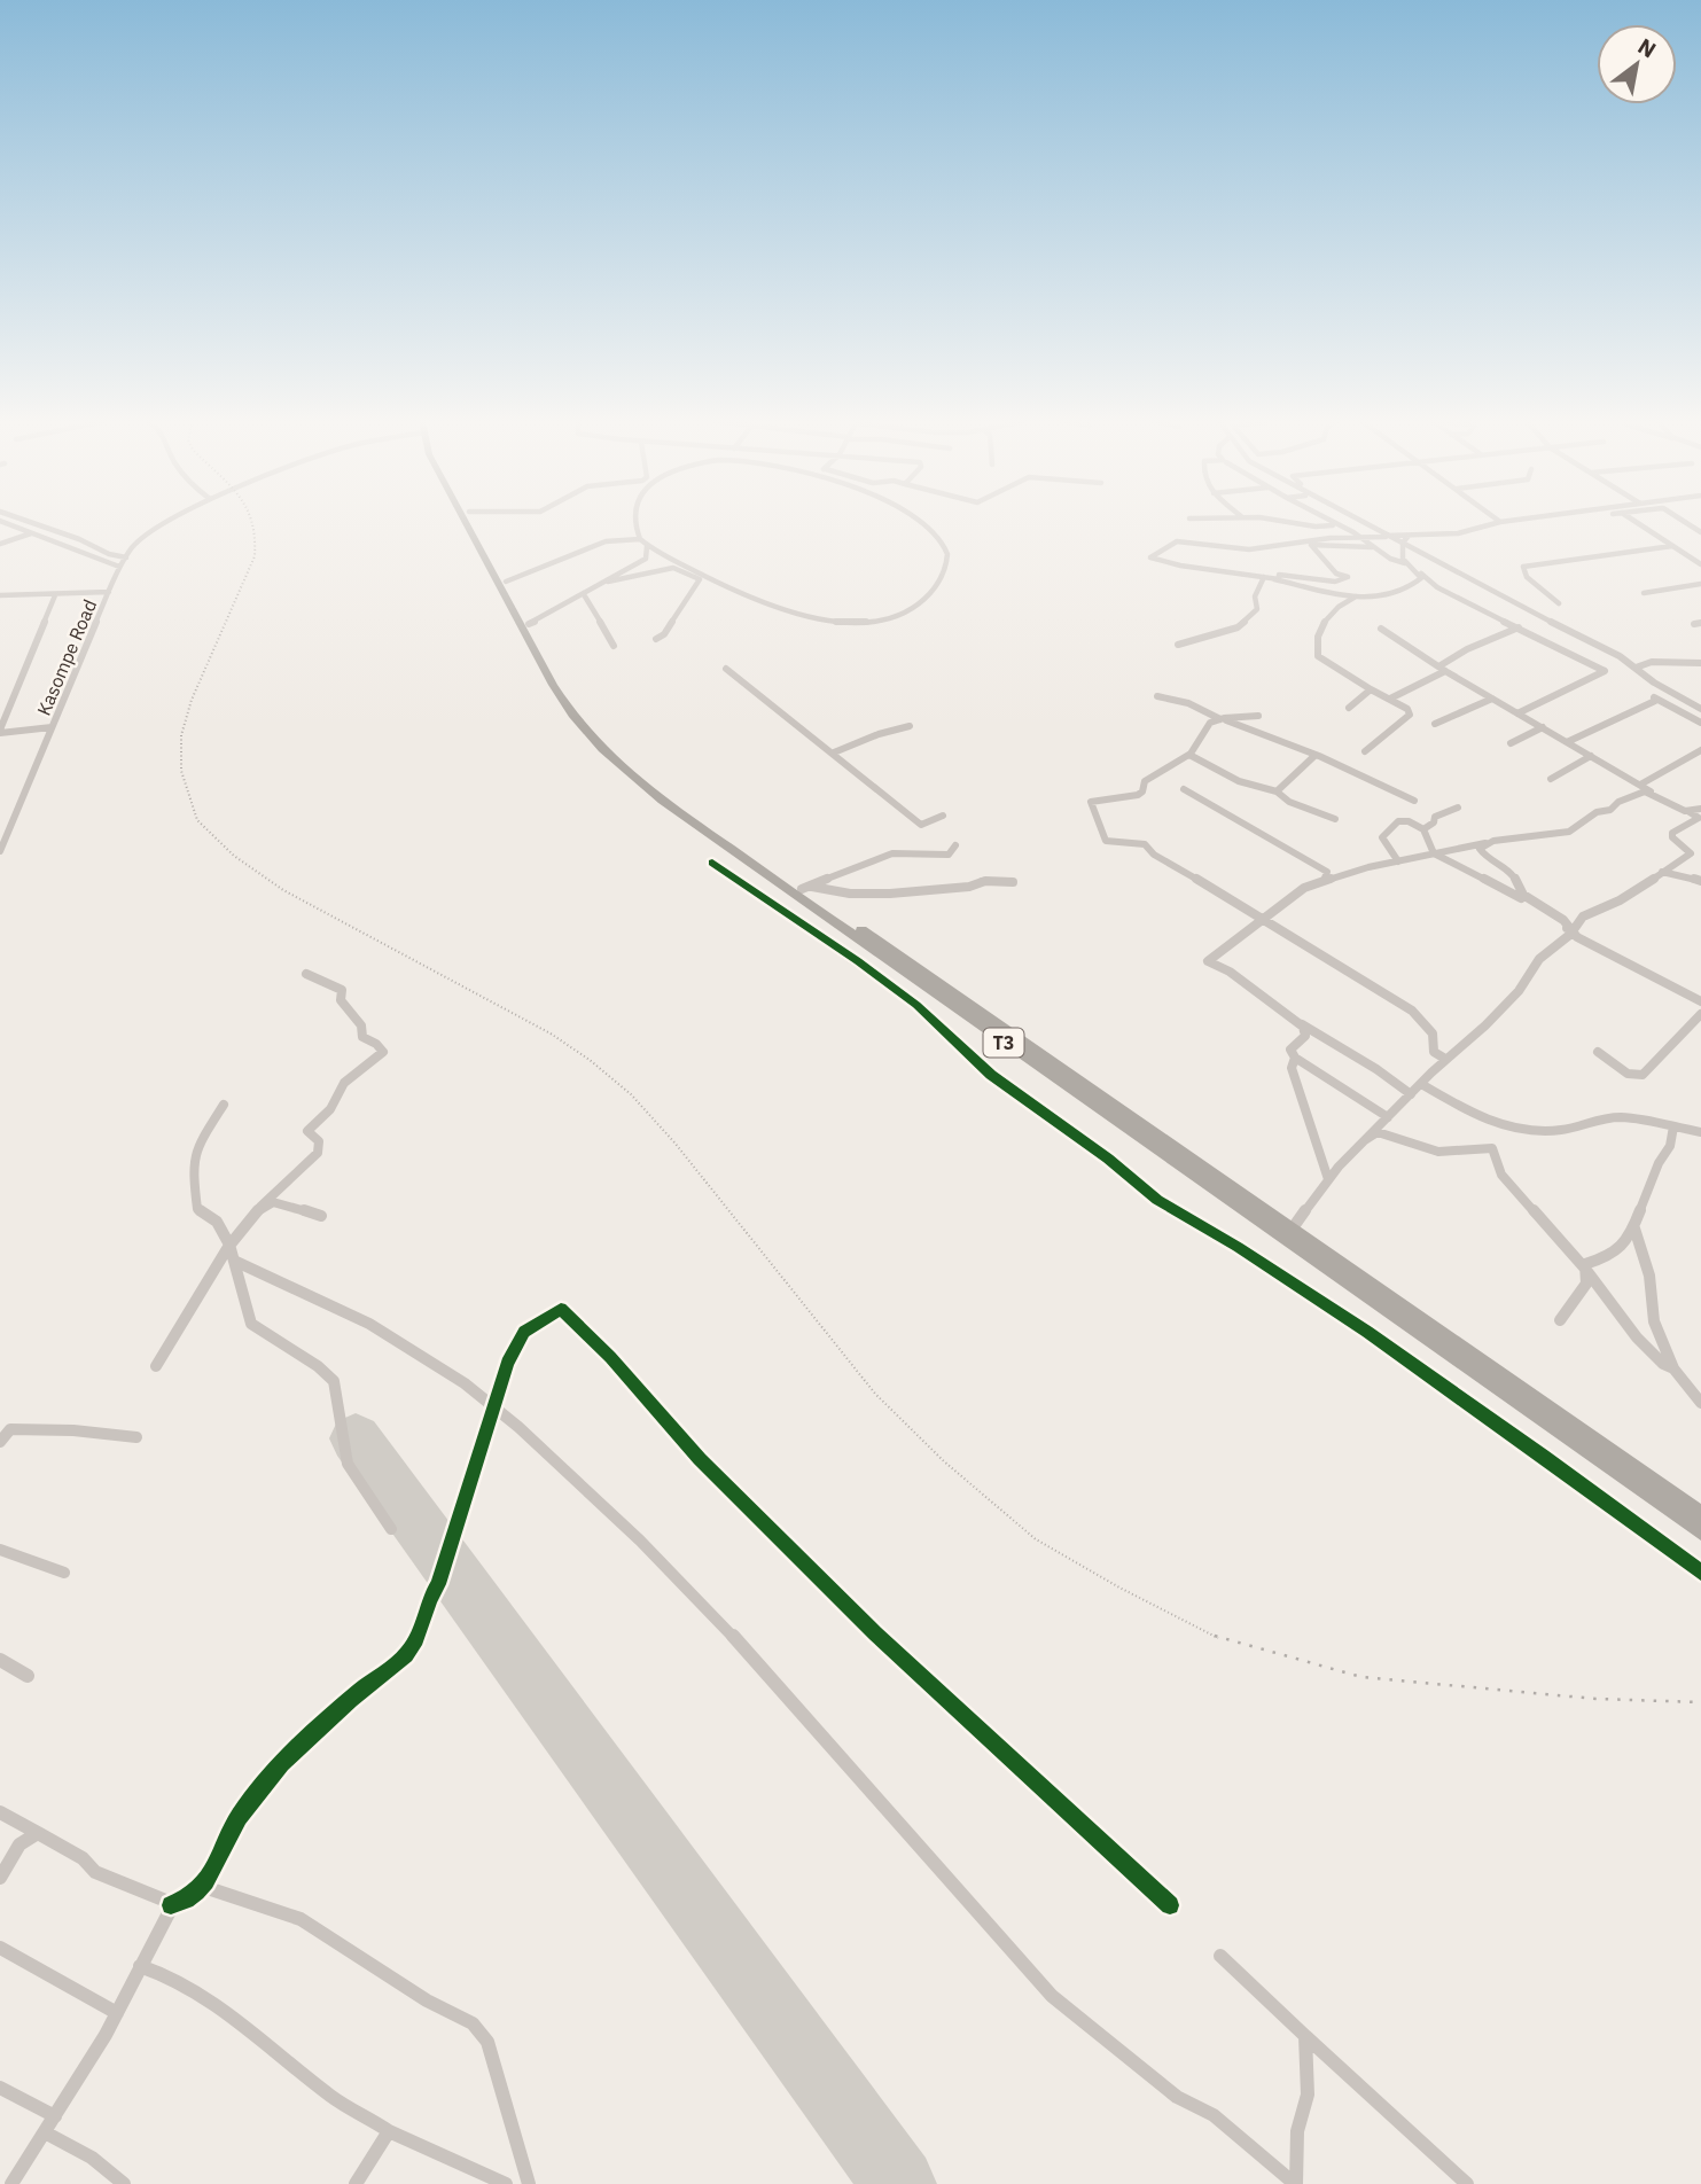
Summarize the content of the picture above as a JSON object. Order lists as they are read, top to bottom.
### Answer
{
  "streets": {
    "highway": ["T3"],
    "street": ["Kasompe Road"]
  },
  "north": "top right"
}
